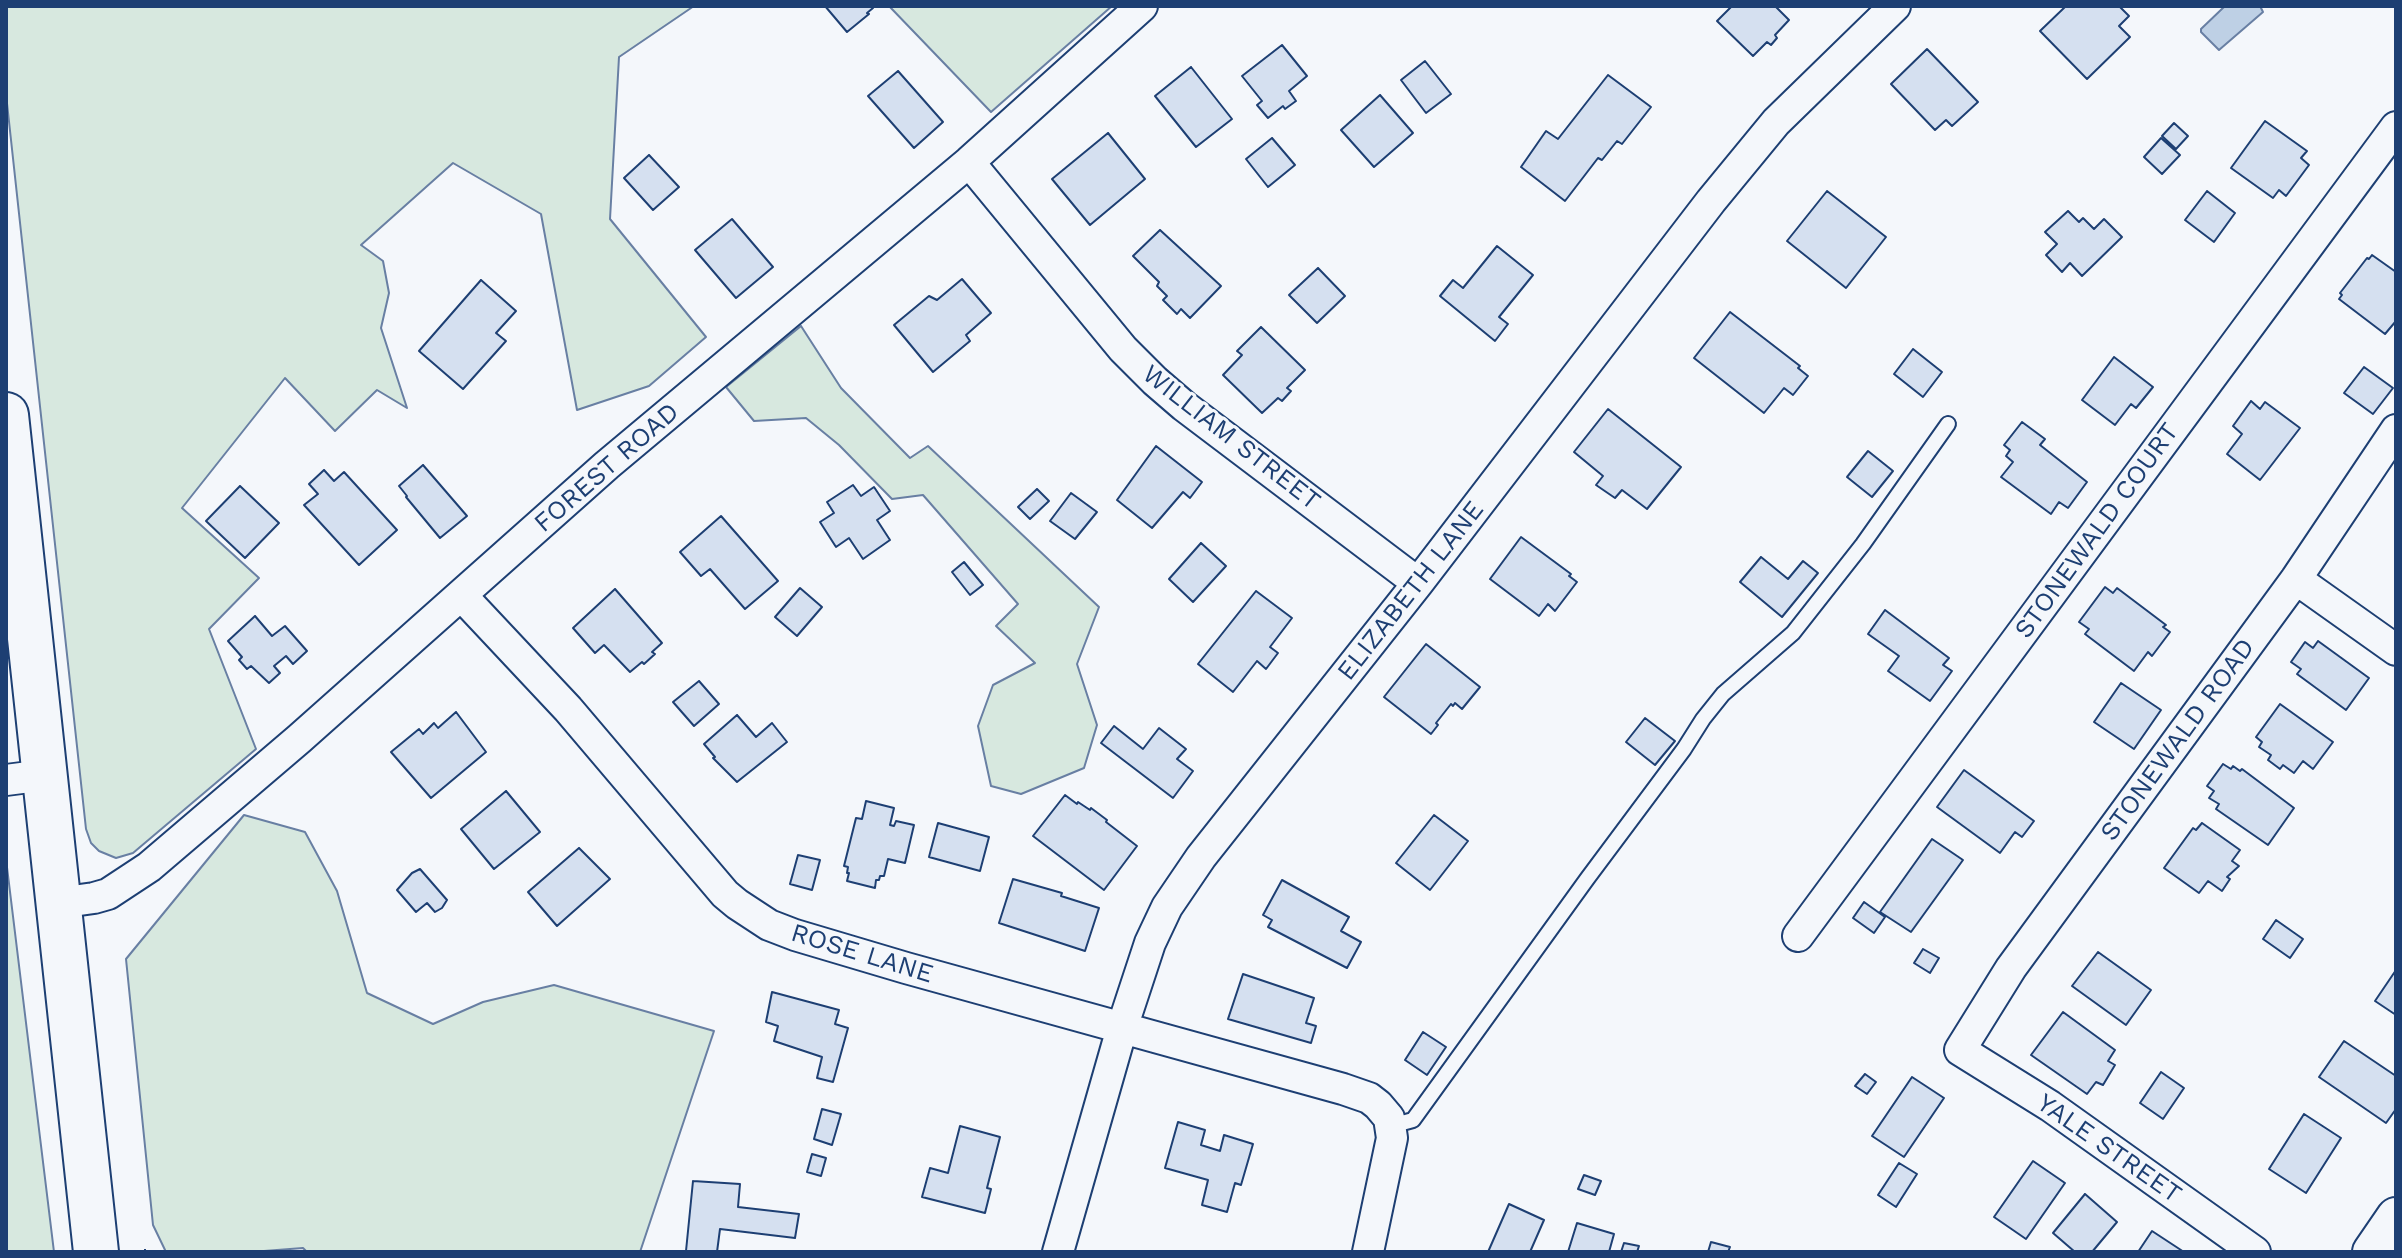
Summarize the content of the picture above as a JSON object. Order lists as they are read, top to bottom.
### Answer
{
  "streets": {
    "street": [
      "WILLIAM STREET",
      "FOREST ROAD",
      "STONEWALD COURT",
      "ELIZABETH LANE",
      "STONEWALD ROAD",
      "ROSE LANE",
      "YALE STREET"
    ]
  },
  "crossings": [
    ["WILLIAM STREET", "FOREST ROAD"],
    ["WILLIAM STREET", "ELIZABETH LANE"],
    ["FOREST ROAD", "ROSE LANE"],
    ["ELIZABETH LANE", "ROSE LANE"],
    ["STONEWALD ROAD", "YALE STREET"]
  ]
}
